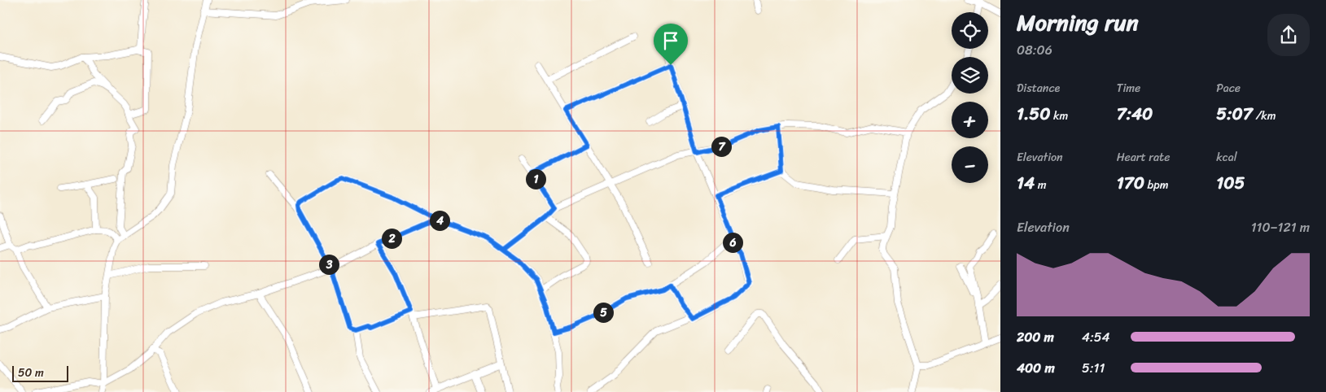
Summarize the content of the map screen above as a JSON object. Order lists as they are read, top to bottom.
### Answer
{
  "scale_bar": "50 m",
  "page": {
    "heading": ["Morning run", "08:06"],
    "map_buttons": ["+", "−"],
    "stats": [
      ["Distance", "1.50 km"],
      ["Time", "7:40"],
      ["Pace", "5:07 /km"],
      ["Elevation", "14 m"],
      ["Heart rate", "170 bpm"],
      ["kcal", "105"]
    ],
    "pins": [
      "7",
      "1",
      "4",
      "2",
      "6",
      "3",
      "5"
    ],
    "chart": ["Elevation", "110–121 m"],
    "list": [
      {
        "name": "200 m",
        "note": "4:54"
      },
      {
        "name": "400 m",
        "note": "5:11"
      }
    ],
    "scale": "50 m"
  }
}
